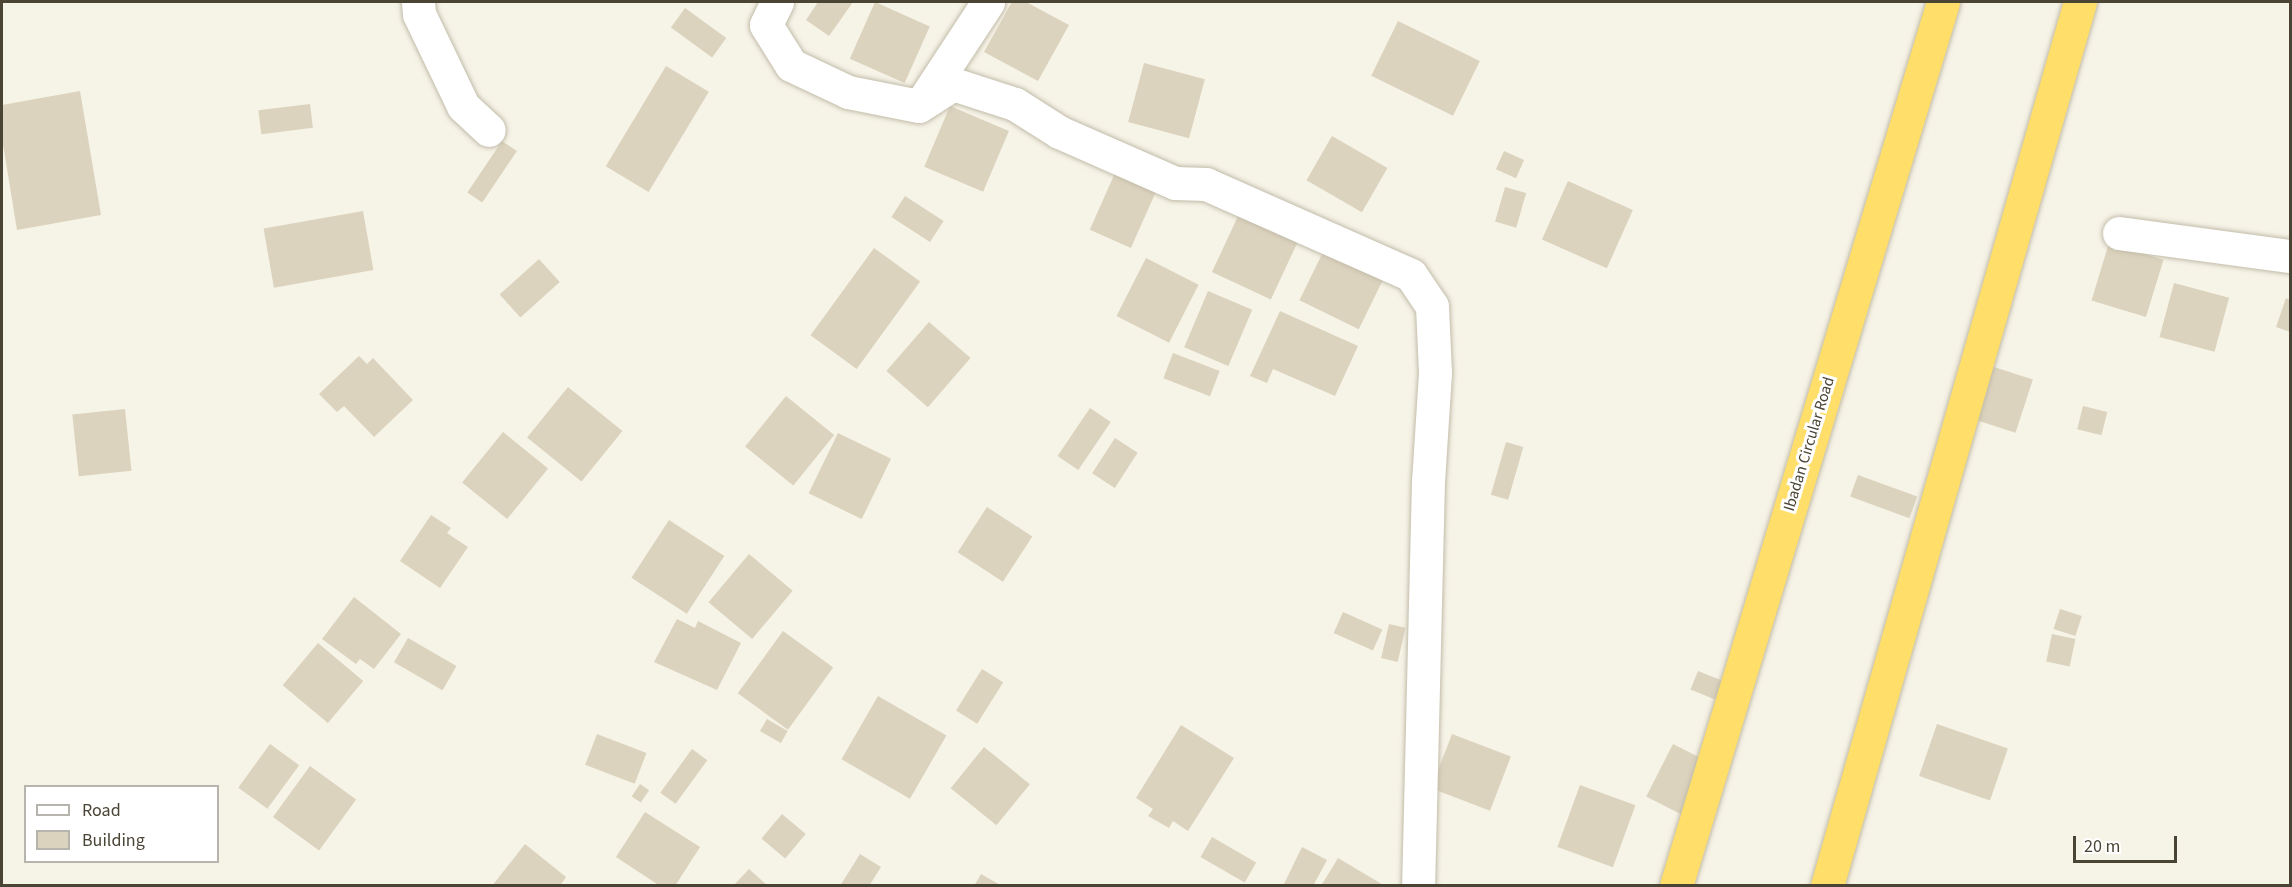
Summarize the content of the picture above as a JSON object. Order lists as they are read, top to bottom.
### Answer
{
  "streets": {
    "highway": ["Ibadan Circular Road"]
  },
  "legend": ["Road", "Building"],
  "scale_bar": "20 m"
}
